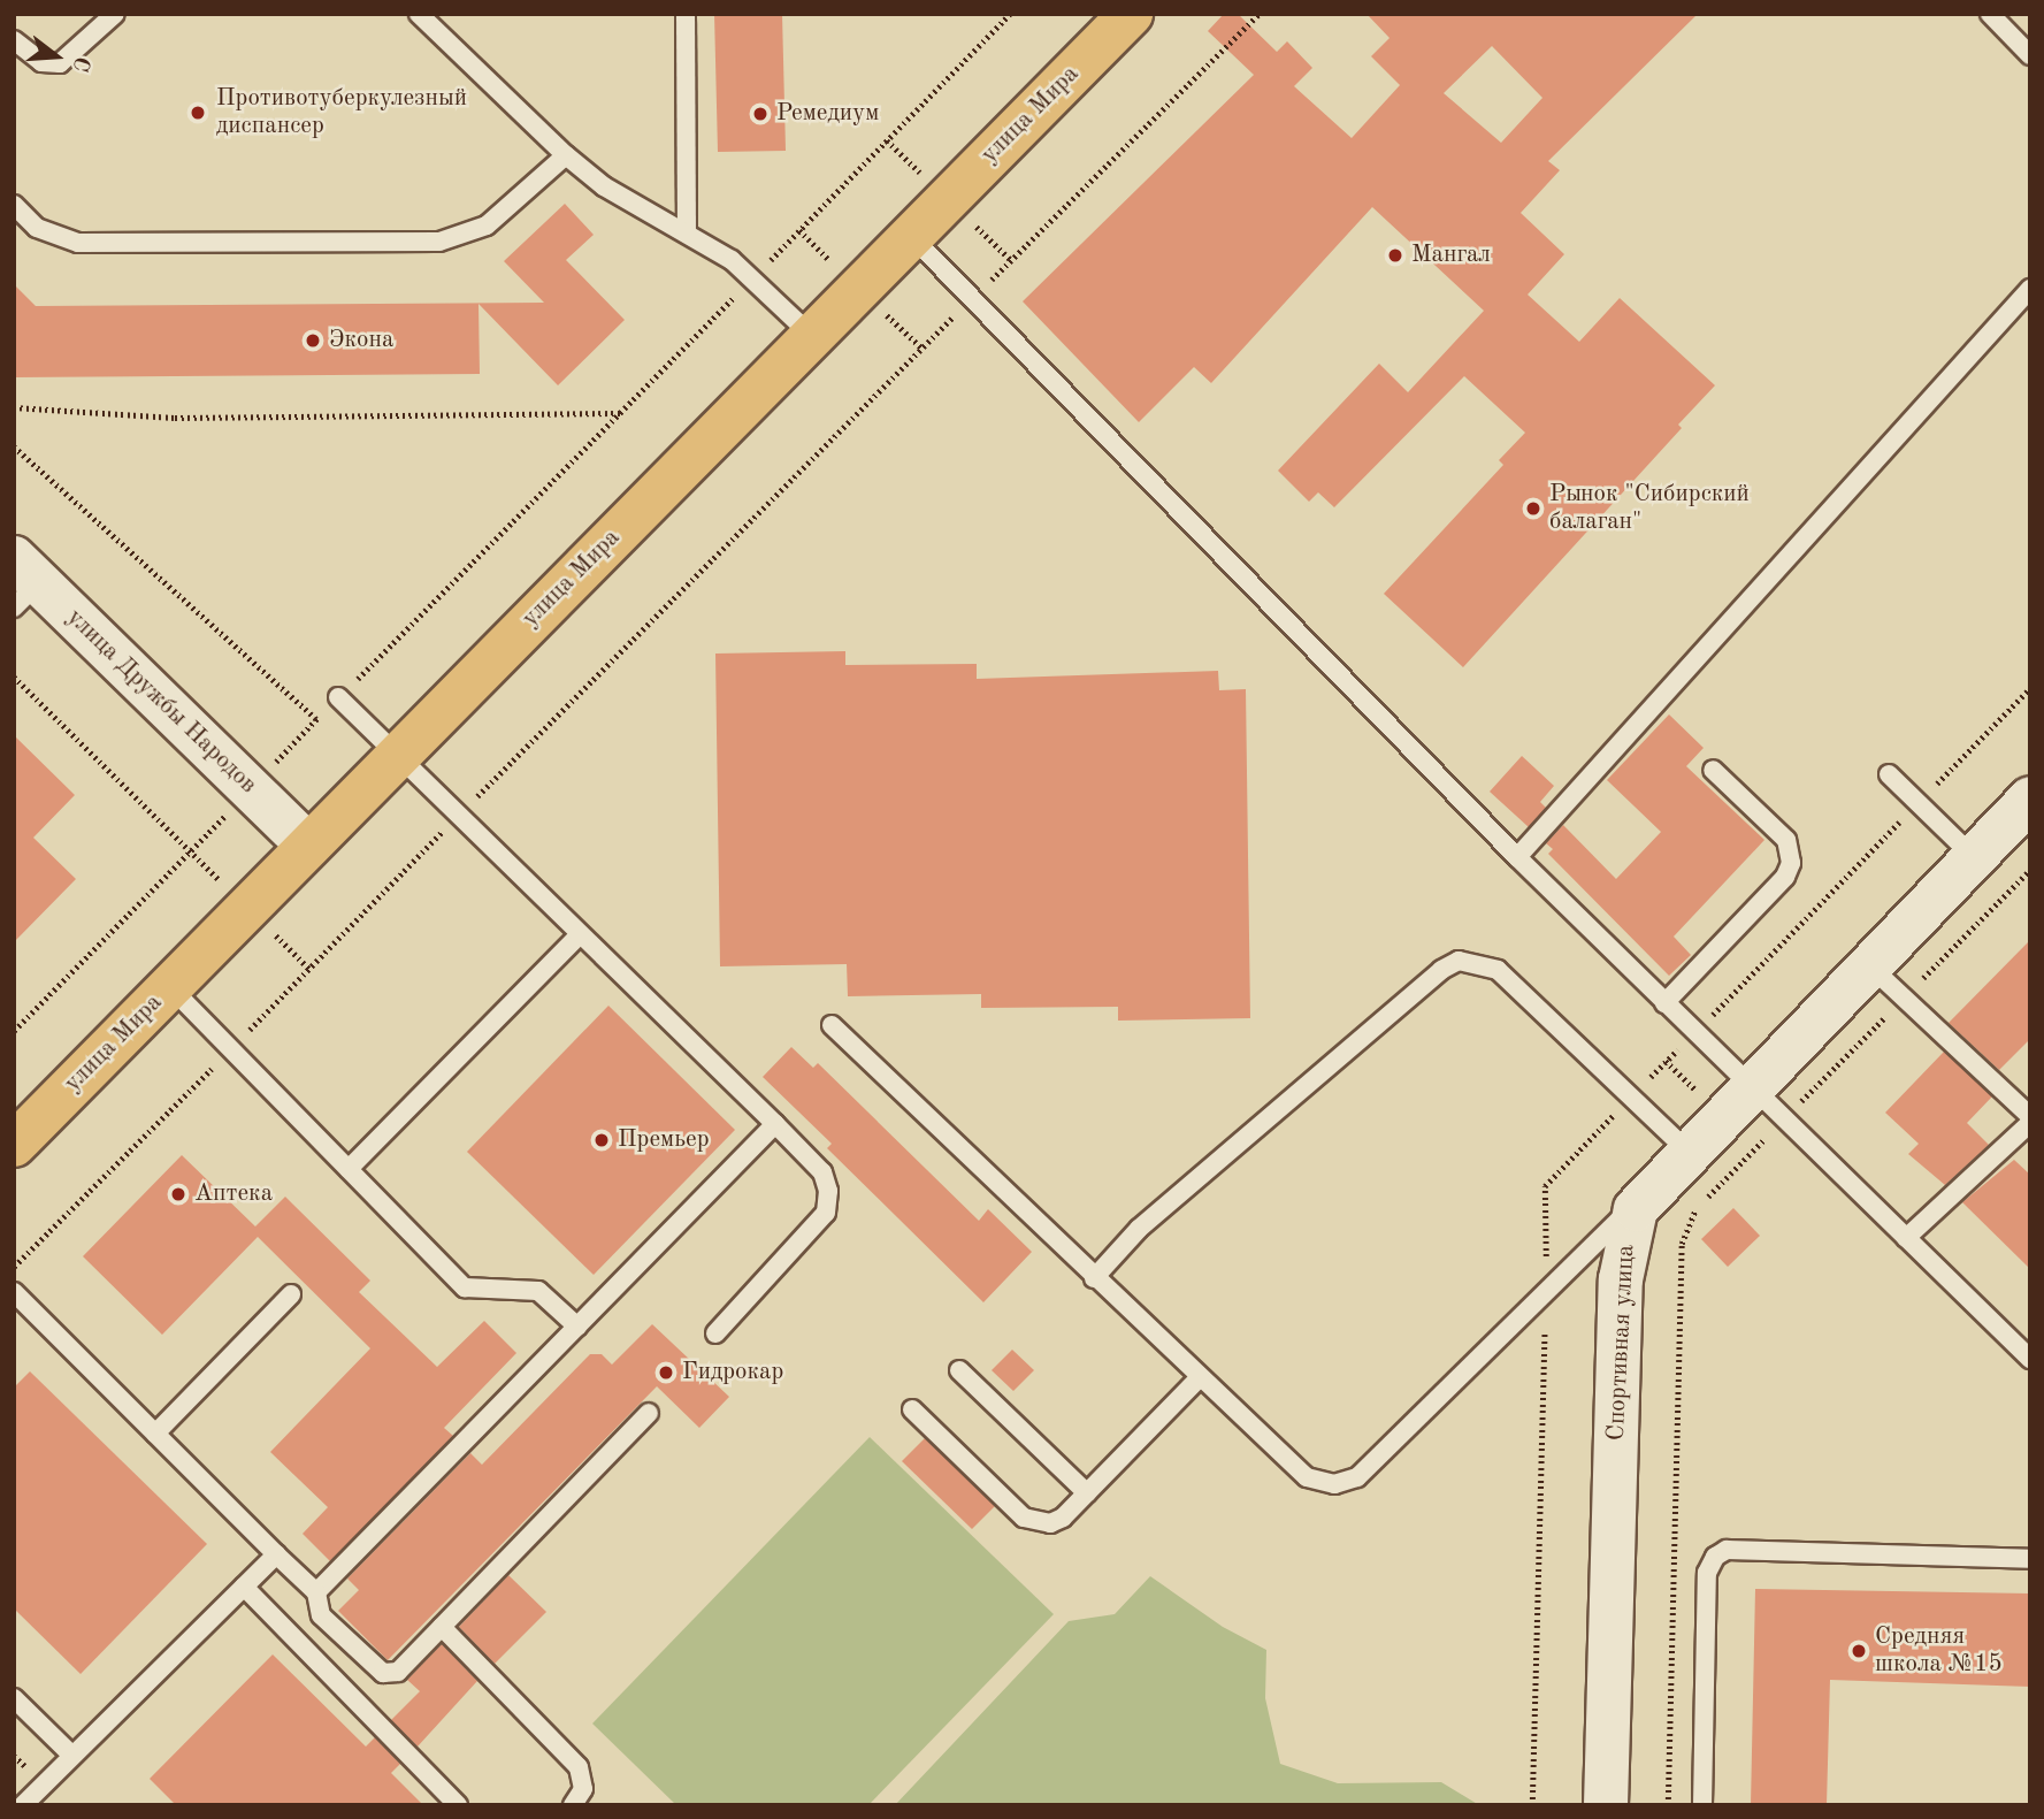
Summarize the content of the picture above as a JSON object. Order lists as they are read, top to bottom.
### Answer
{
  "streets": {
    "main road": ["улица Мира"],
    "street": ["улица Дружбы Народов", "Спортивная улица"]
  },
  "crossings": [
    ["улица Мира", "улица Дружбы Народов"]
  ],
  "places": [
    "Противотуберкулезный диспансер",
    "Ремедиум",
    "Мангал",
    "Экона",
    "Рынок \"Сибирский балаган\"",
    "Премьер",
    "Аптека",
    "Гидрокар",
    "Средняя школа №15"
  ],
  "north": "right"
}
